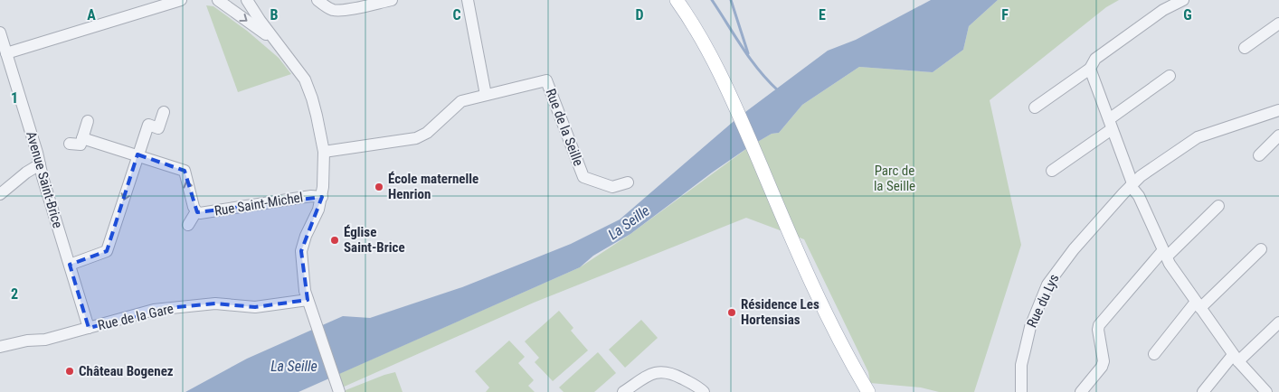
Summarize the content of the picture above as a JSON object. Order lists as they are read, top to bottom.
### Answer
{
  "streets": {
    "street": [
      "Rue de la Seille",
      "Avenue Saint-Brice",
      "Rue Saint-Michel",
      "Rue du Lys",
      "Rue de la Gare"
    ]
  },
  "crossings": [
    ["Avenue Saint-Brice", "Rue de la Gare"]
  ],
  "water": ["La Seille"],
  "parks": ["Parc de la Seille"],
  "places": [
    "École maternelle Henrion",
    "Église Saint-Brice",
    "Résidence Les Hortensias",
    "Château Bogenez"
  ],
  "grid": {
    "columns": [
      "A",
      "B",
      "C",
      "D",
      "E",
      "F",
      "G"
    ],
    "rows": ["1", "2"]
  }
}
